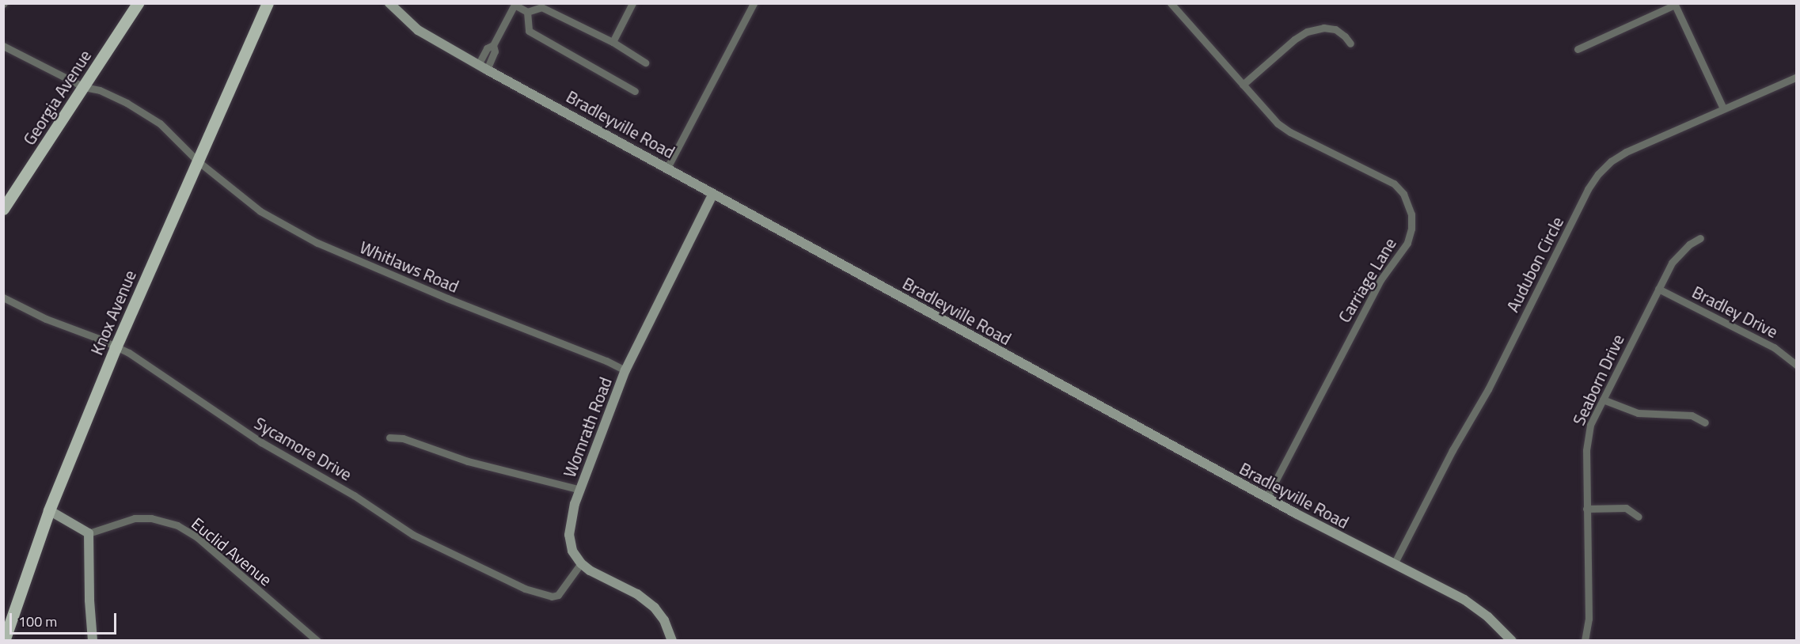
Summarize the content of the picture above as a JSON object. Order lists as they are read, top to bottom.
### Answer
{
  "streets": {
    "main road": ["Georgia Avenue", "Knox Avenue"],
    "street": [
      "Bradleyville Road",
      "Audubon Circle",
      "Whitlaws Road",
      "Carriage Lane",
      "Bradley Drive",
      "Seaborn Drive",
      "Womrath Road",
      "Sycamore Drive",
      "Euclid Avenue"
    ]
  },
  "crossings": [
    ["Georgia Avenue", "Whitlaws Road"],
    ["Bradleyville Road", "Audubon Circle"],
    ["Bradleyville Road", "Carriage Lane"],
    ["Bradleyville Road", "Womrath Road"],
    ["Whitlaws Road", "Knox Avenue"],
    ["Whitlaws Road", "Womrath Road"],
    ["Bradley Drive", "Seaborn Drive"],
    ["Knox Avenue", "Sycamore Drive"],
    ["Womrath Road", "Sycamore Drive"]
  ],
  "scale_bar": "100 m"
}
